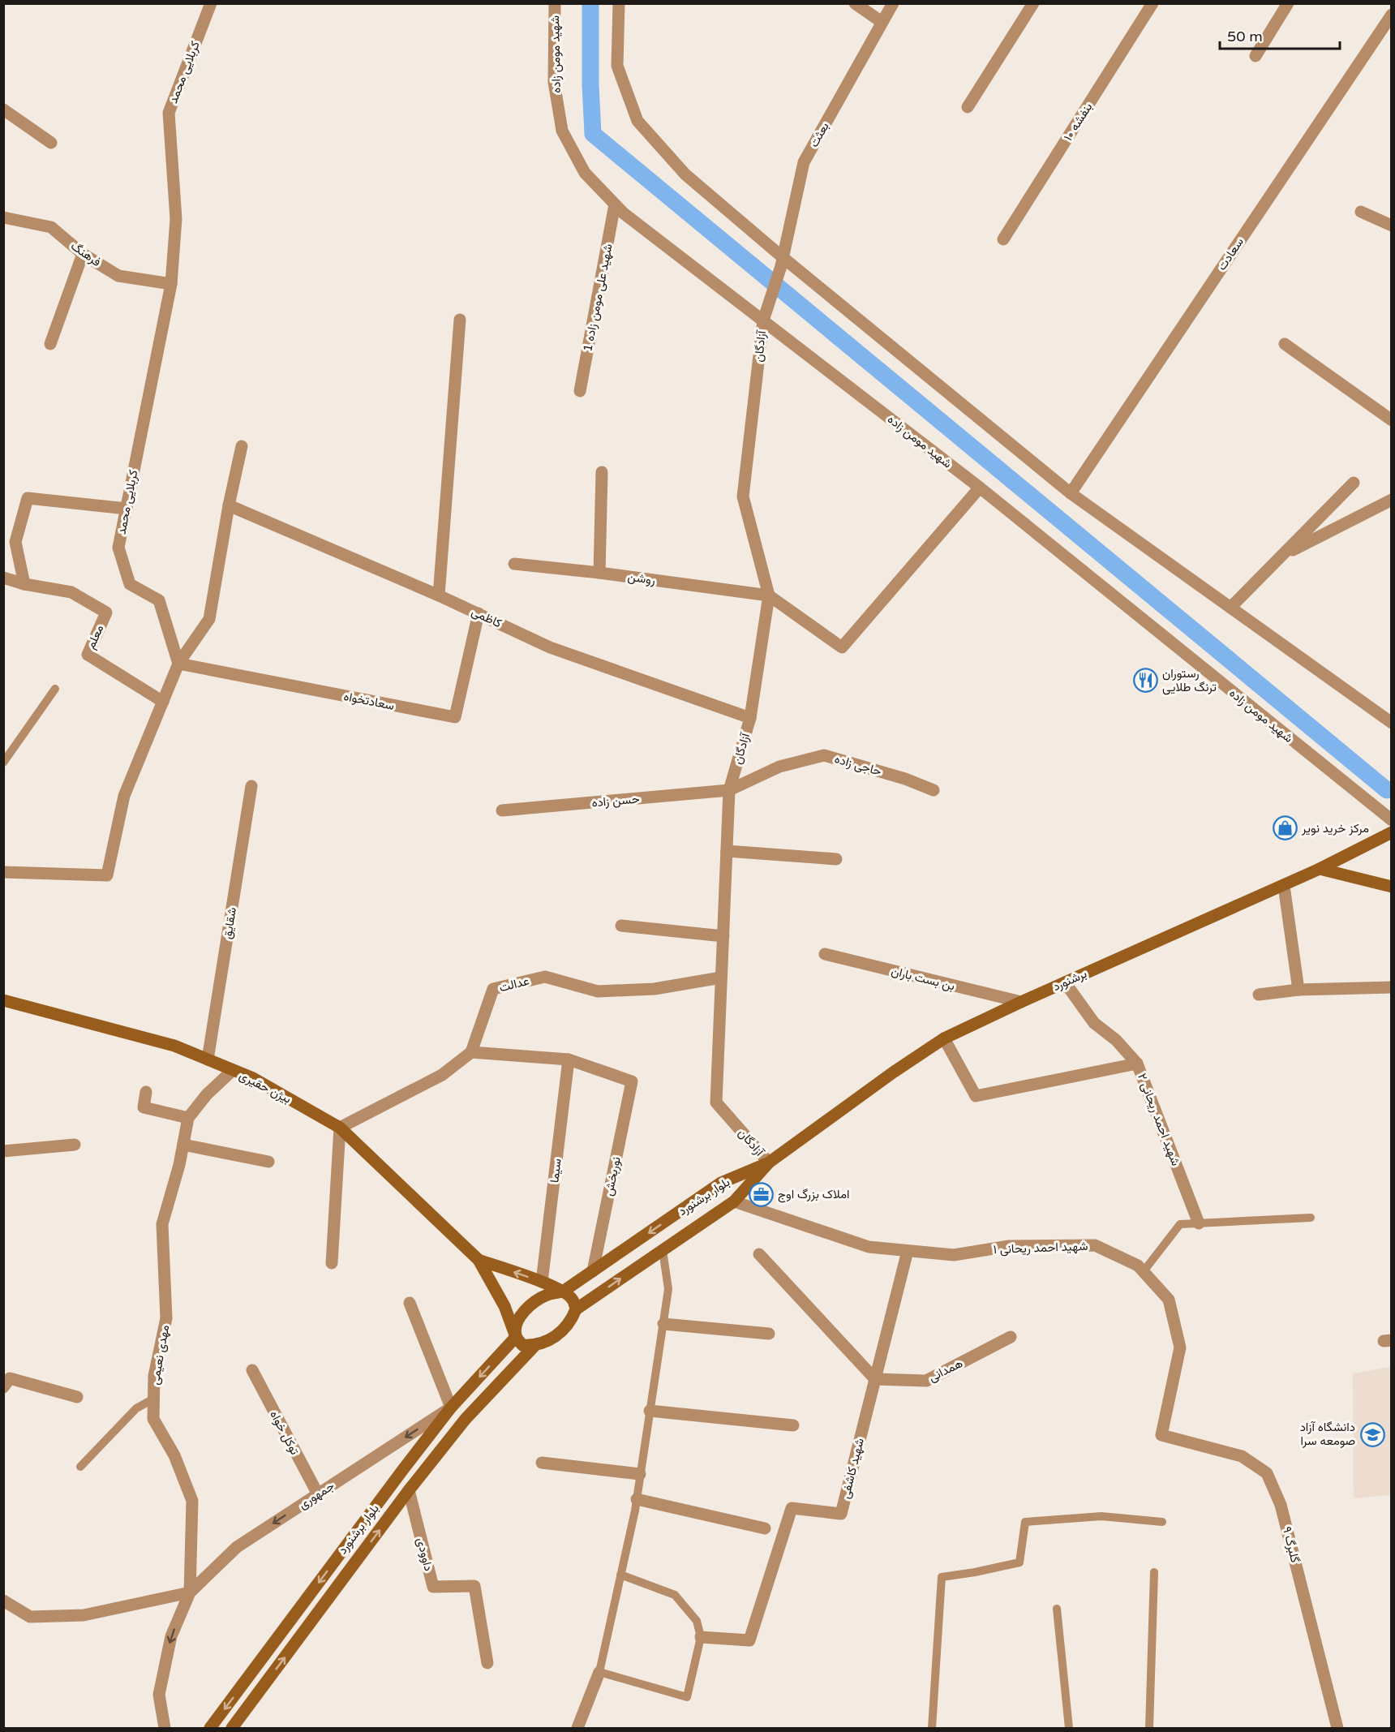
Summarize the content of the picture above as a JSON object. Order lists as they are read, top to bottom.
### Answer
{
  "streets": {
    "main road": ["برشنورد", "بیژن حقیری", "بلوار برشنورد"],
    "street": [
      "شهید مومن زاده",
      "کربلایی محمد",
      "بنفشه ۱۰",
      "بعثت",
      "فرهنگ",
      "سعادت",
      "شهید علی مومن زاده 1",
      "آزادگان",
      "روشن",
      "کاظمی",
      "معلم",
      "سعادتخواه",
      "حاجی زاده",
      "حسن زاده",
      "شقایق",
      "بن بست باران",
      "عدالت",
      "شهید احمد ریحانی ۲",
      "سیما",
      "نوربخش",
      "شهید احمد ریحانی ۱",
      "مهدی نعیمی",
      "همدانی",
      "توکل خواه",
      "شهید کاشفی",
      "جمهوری",
      "گلبرگ ۹",
      "داوودی"
    ]
  },
  "crossings": [
    ["شهید مومن زاده", "شهید علی مومن زاده 1"],
    ["شهید مومن زاده", "آزادگان"],
    ["کربلایی محمد", "فرهنگ"],
    ["کربلایی محمد", "سعادتخواه"],
    ["بعثت", "آزادگان"],
    ["آزادگان", "روشن"],
    ["آزادگان", "کاظمی"],
    ["آزادگان", "حاجی زاده"],
    ["آزادگان", "حسن زاده"],
    ["آزادگان", "برشنورد"],
    ["آزادگان", "عدالت"],
    ["آزادگان", "بلوار برشنورد"],
    ["کاظمی", "سعادتخواه"],
    ["حاجی زاده", "حسن زاده"],
    ["شقایق", "بیژن حقیری"],
    ["بن بست باران", "برشنورد"],
    ["برشنورد", "شهید احمد ریحانی ۲"],
    ["برشنورد", "بلوار برشنورد"],
    ["بیژن حقیری", "مهدی نعیمی"],
    ["سیما", "نوربخش"],
    ["نوربخش", "بلوار برشنورد"],
    ["بلوار برشنورد", "شهید احمد ریحانی ۱"],
    ["بلوار برشنورد", "جمهوری"],
    ["بلوار برشنورد", "داوودی"],
    ["شهید احمد ریحانی ۱", "شهید کاشفی"],
    ["شهید احمد ریحانی ۱", "گلبرگ ۹"],
    ["مهدی نعیمی", "جمهوری"],
    ["همدانی", "شهید کاشفی"],
    ["توکل خواه", "جمهوری"]
  ],
  "one_way": ["جمهوری"],
  "places": {
    "restaurant": ["رستوران ترنگ طلایی"],
    "shop": ["مرکز خرید نویر"],
    "office": ["املاک بزرگ اوج"],
    "school or university": ["دانشگاه آزاد صومعه سرا"]
  },
  "scale_bar": "50 m"
}
